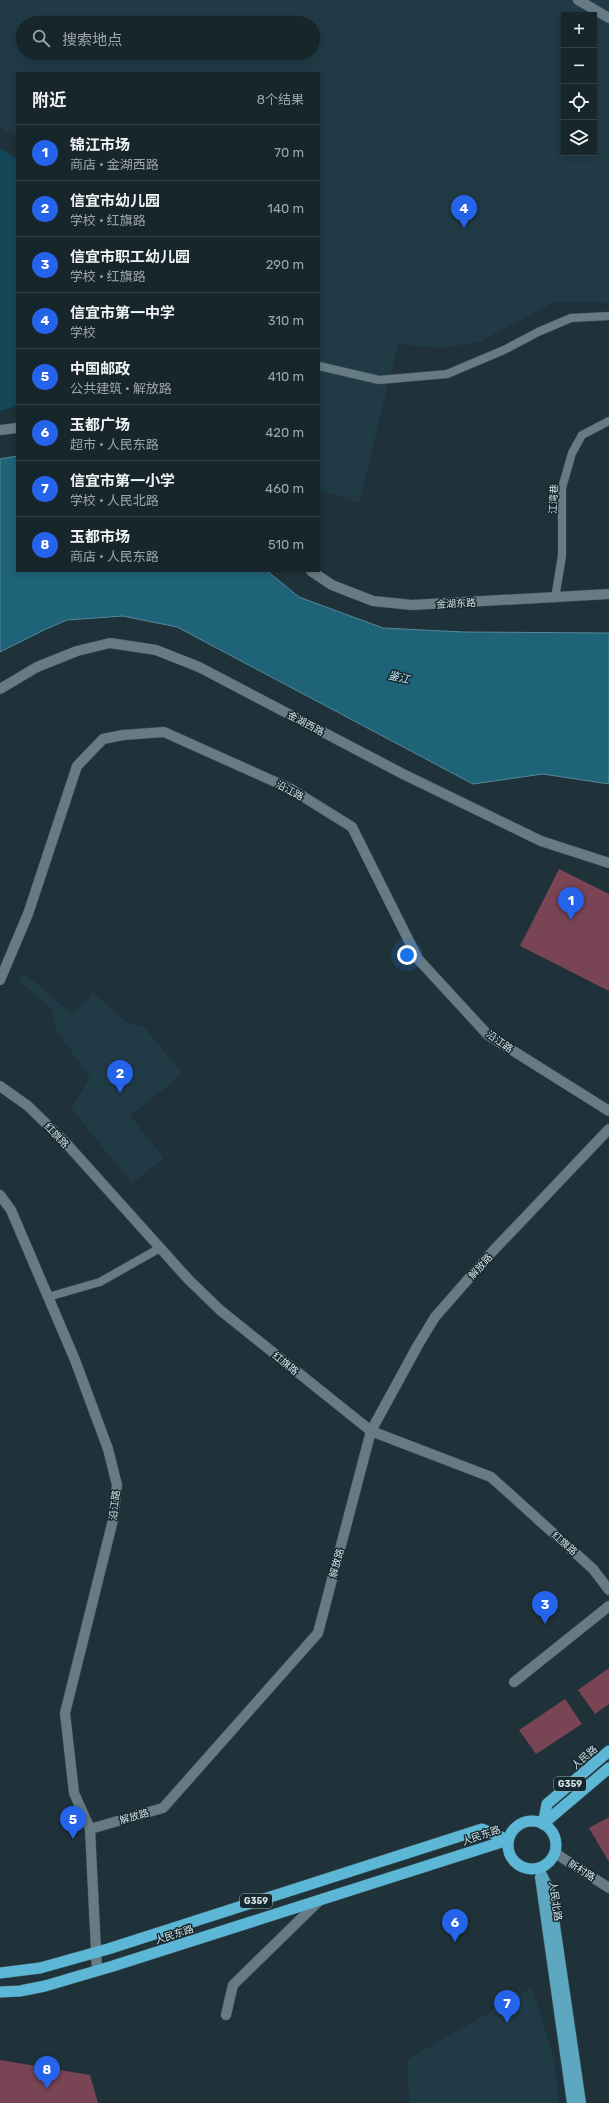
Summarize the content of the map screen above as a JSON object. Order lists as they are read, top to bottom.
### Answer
{
  "streets": {
    "highway": ["人民路", "G359", "人民东路"],
    "main road": ["人民北路"],
    "street": [
      "金湖东路",
      "金湖西路",
      "沿江路",
      "红旗路",
      "解放路",
      "新村路"
    ],
    "lane": ["江湾巷"]
  },
  "crossings": [
    ["江湾巷", "金湖东路"],
    ["沿江路", "解放路"],
    ["红旗路", "解放路"],
    ["人民路", "G359"],
    ["人民路", "人民东路"],
    ["人民路", "新村路"],
    ["人民路", "人民北路"],
    ["G359", "人民东路"],
    ["G359", "新村路"],
    ["G359", "人民北路"],
    ["人民东路", "新村路"],
    ["人民东路", "人民北路"],
    ["新村路", "人民北路"]
  ],
  "water": ["鉴江"],
  "page": {
    "map_buttons": ["+", "−"],
    "search": "搜索地点",
    "heading": ["附近", "8个结果"],
    "list": [
      {
        "mark": "1",
        "name": "锦江市场",
        "note": "商店 · 金湖西路",
        "value": "70 m"
      },
      {
        "mark": "2",
        "name": "信宜市幼儿园",
        "note": "学校 · 红旗路",
        "value": "140 m"
      },
      {
        "mark": "3",
        "name": "信宜市职工幼儿园",
        "note": "学校 · 红旗路",
        "value": "290 m"
      },
      {
        "mark": "4",
        "name": "信宜市第一中学",
        "note": "学校",
        "value": "310 m"
      },
      {
        "mark": "5",
        "name": "中国邮政",
        "note": "公共建筑 · 解放路",
        "value": "410 m"
      },
      {
        "mark": "6",
        "name": "玉都广场",
        "note": "超市 · 人民东路",
        "value": "420 m"
      },
      {
        "mark": "7",
        "name": "信宜市第一小学",
        "note": "学校 · 人民北路",
        "value": "460 m"
      },
      {
        "mark": "8",
        "name": "玉都市场",
        "note": "商店 · 人民东路",
        "value": "510 m"
      }
    ],
    "pins": [
      "4",
      "1",
      "2",
      "3",
      "5",
      "6",
      "7",
      "8"
    ]
  }
}
